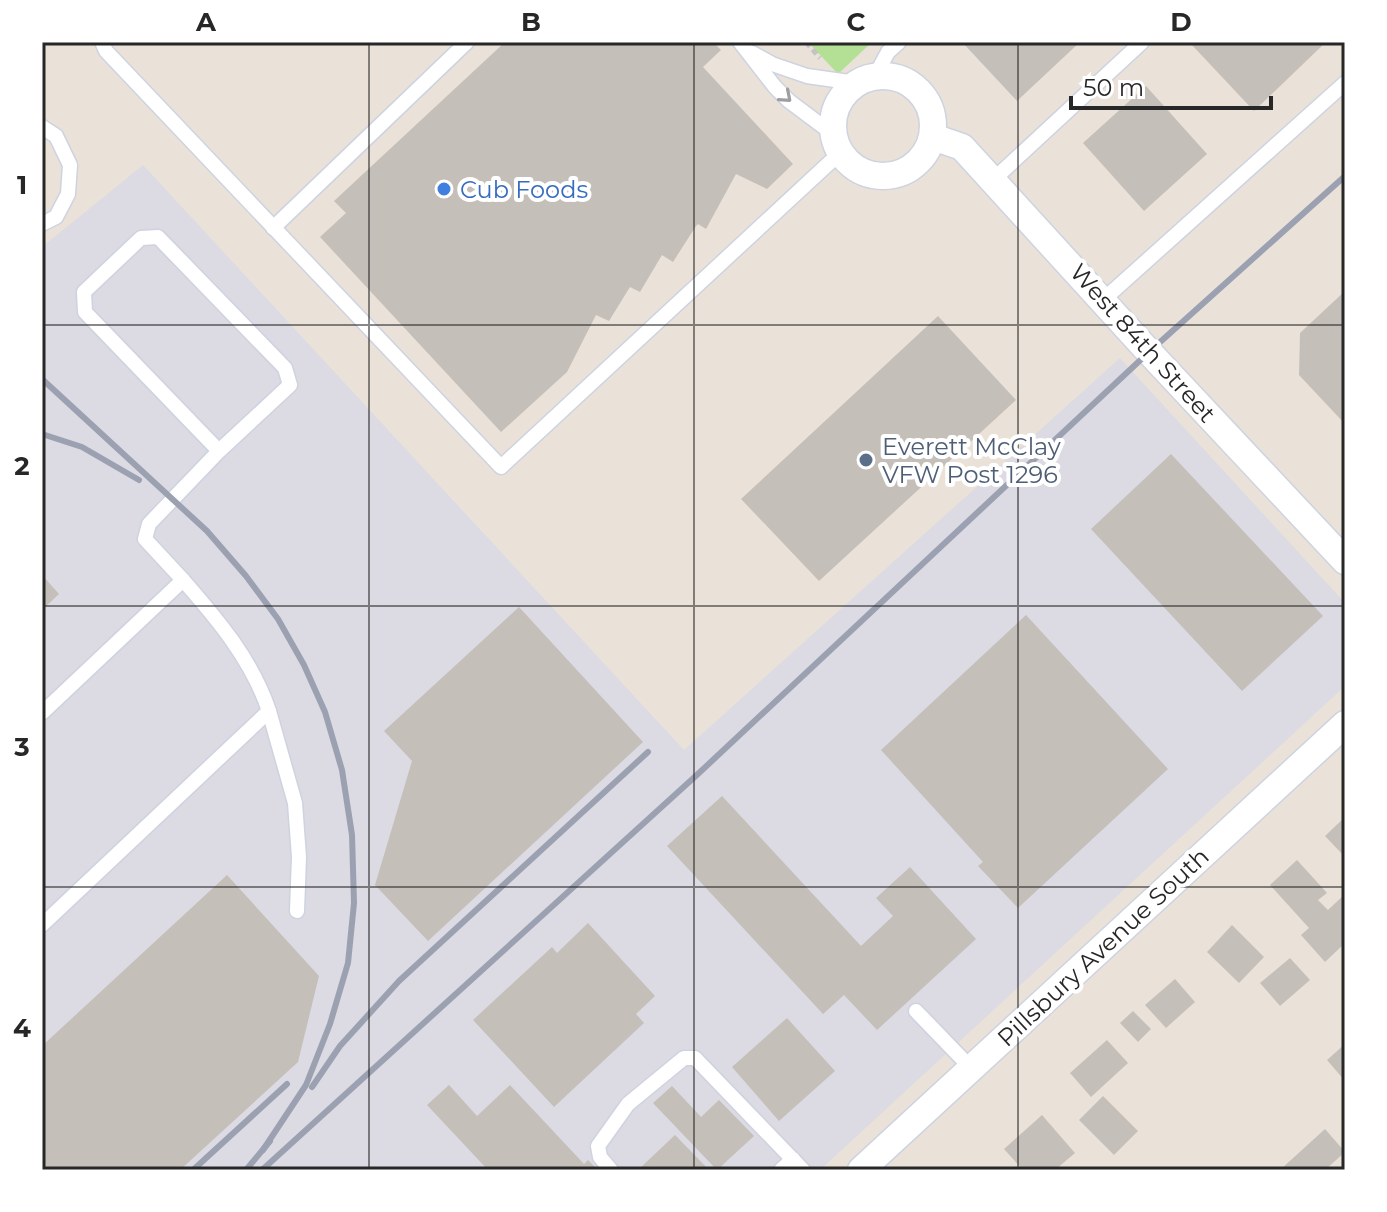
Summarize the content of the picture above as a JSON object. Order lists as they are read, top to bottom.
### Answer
{
  "streets": {
    "street": ["West 84th Street", "Pillsbury Avenue South"]
  },
  "places": ["Cub Foods", "Everett McClay VFW Post 1296"],
  "scale_bar": "50 m",
  "grid": {
    "columns": [
      "A",
      "B",
      "C",
      "D"
    ],
    "rows": [
      "1",
      "2",
      "3",
      "4"
    ]
  }
}
